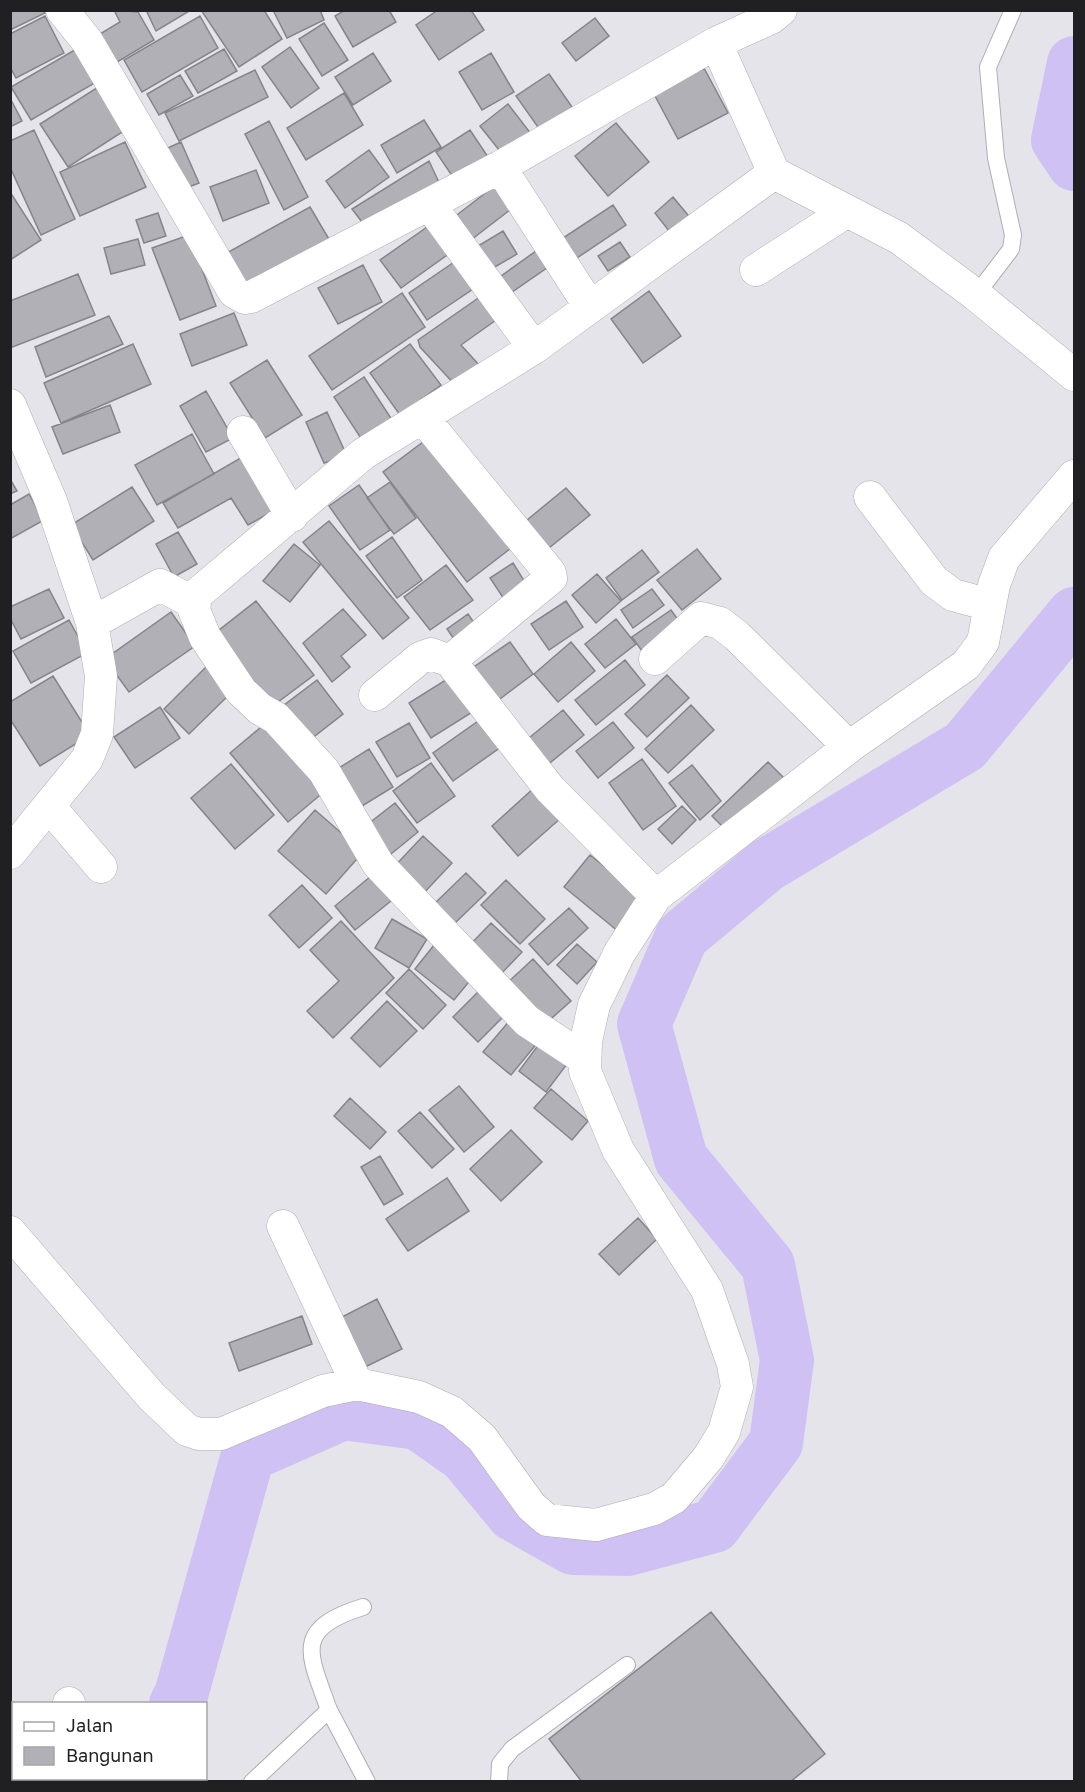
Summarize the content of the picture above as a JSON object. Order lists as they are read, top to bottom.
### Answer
{
  "legend": ["Jalan", "Bangunan"]
}
